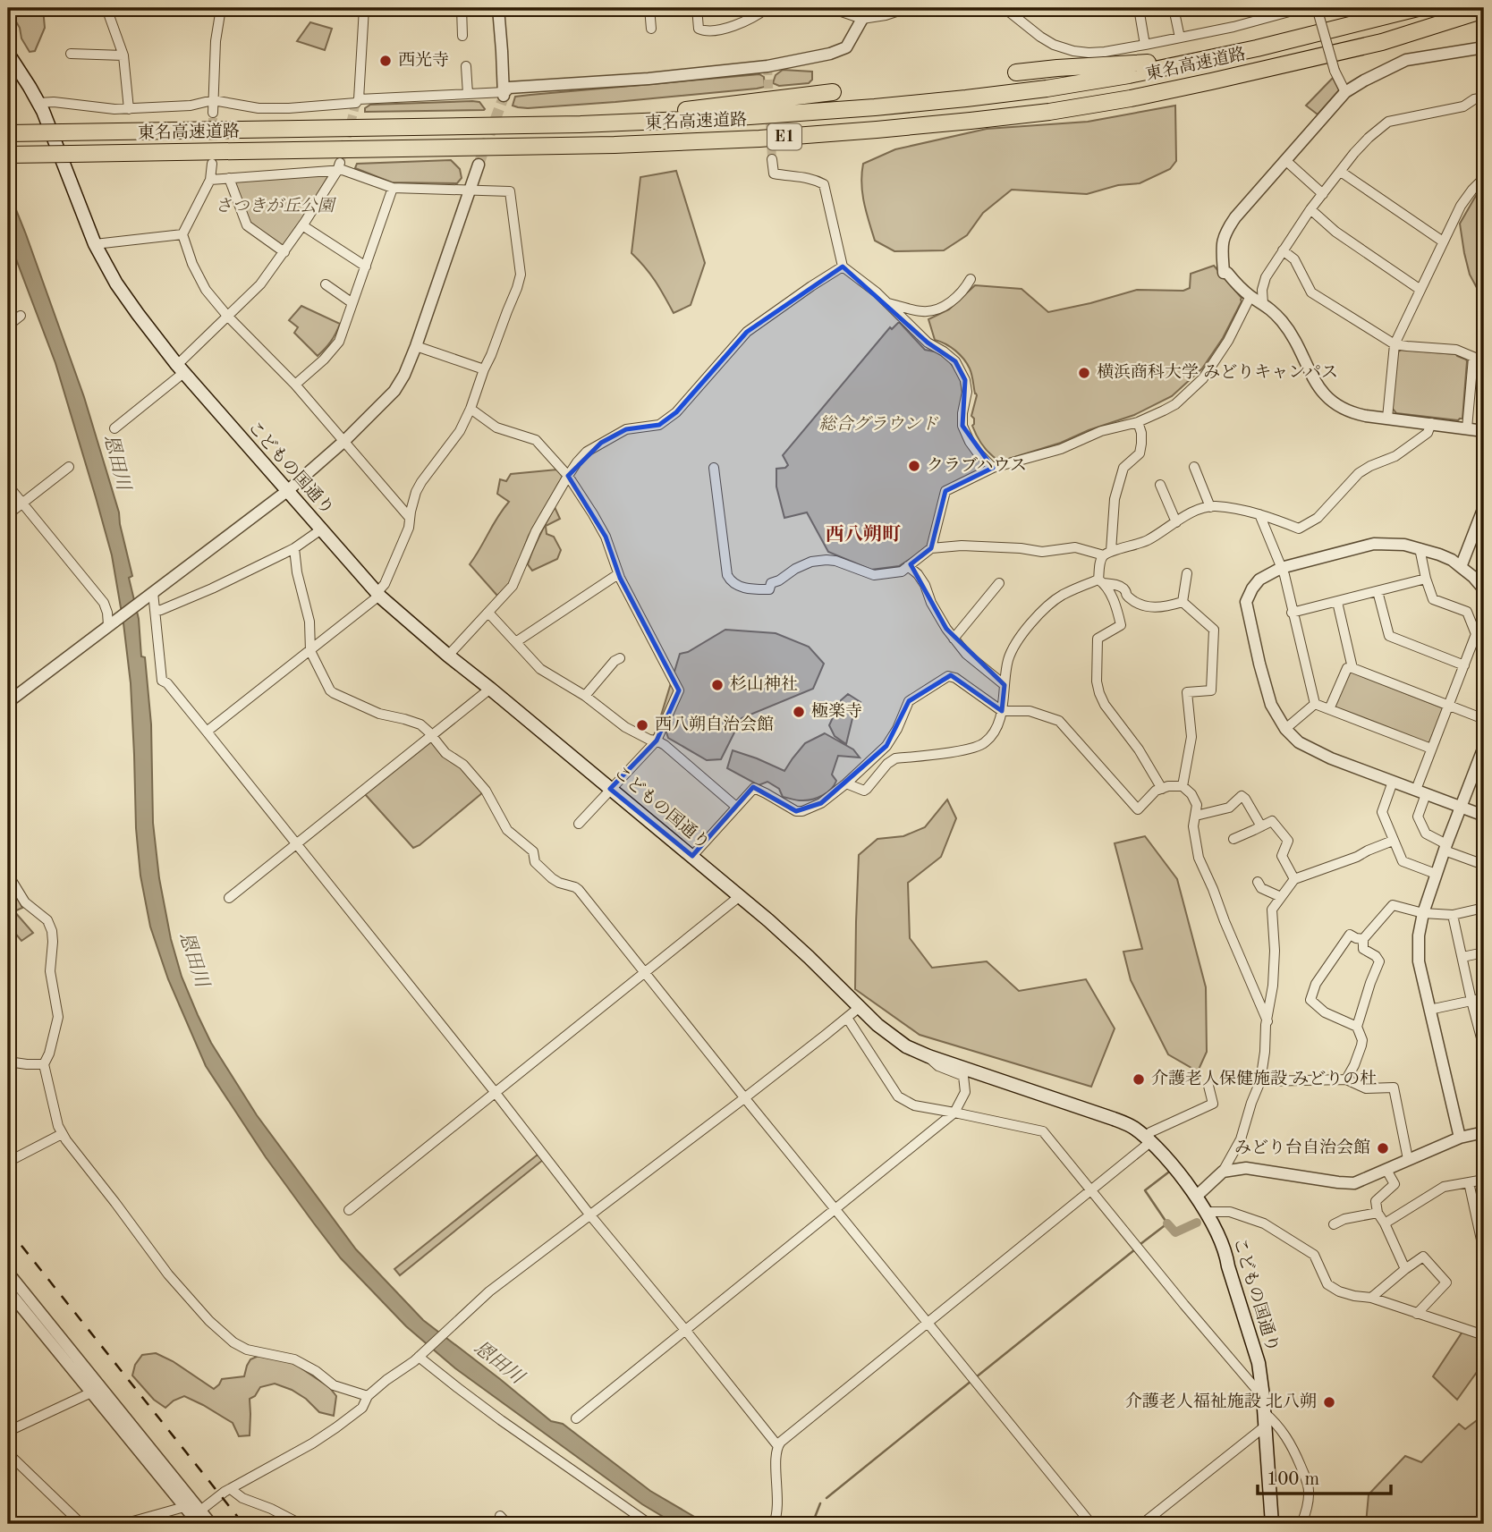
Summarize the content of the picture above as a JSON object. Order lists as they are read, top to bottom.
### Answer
{
  "streets": {
    "highway": ["東名高速道路", "E1"],
    "main road": ["こどもの国通り"]
  },
  "districts": ["西八朔町"],
  "water": ["恩田川"],
  "parks": ["さつきが丘公園", "総合グラウンド"],
  "places": [
    "西光寺",
    "横浜商科大学 みどりキャンパス",
    "クラブハウス",
    "杉山神社",
    "極楽寺",
    "西八朔自治会館",
    "介護老人保健施設 みどりの杜",
    "みどり台自治会館",
    "介護老人福祉施設 北八朔"
  ],
  "scale_bar": "100 m"
}
